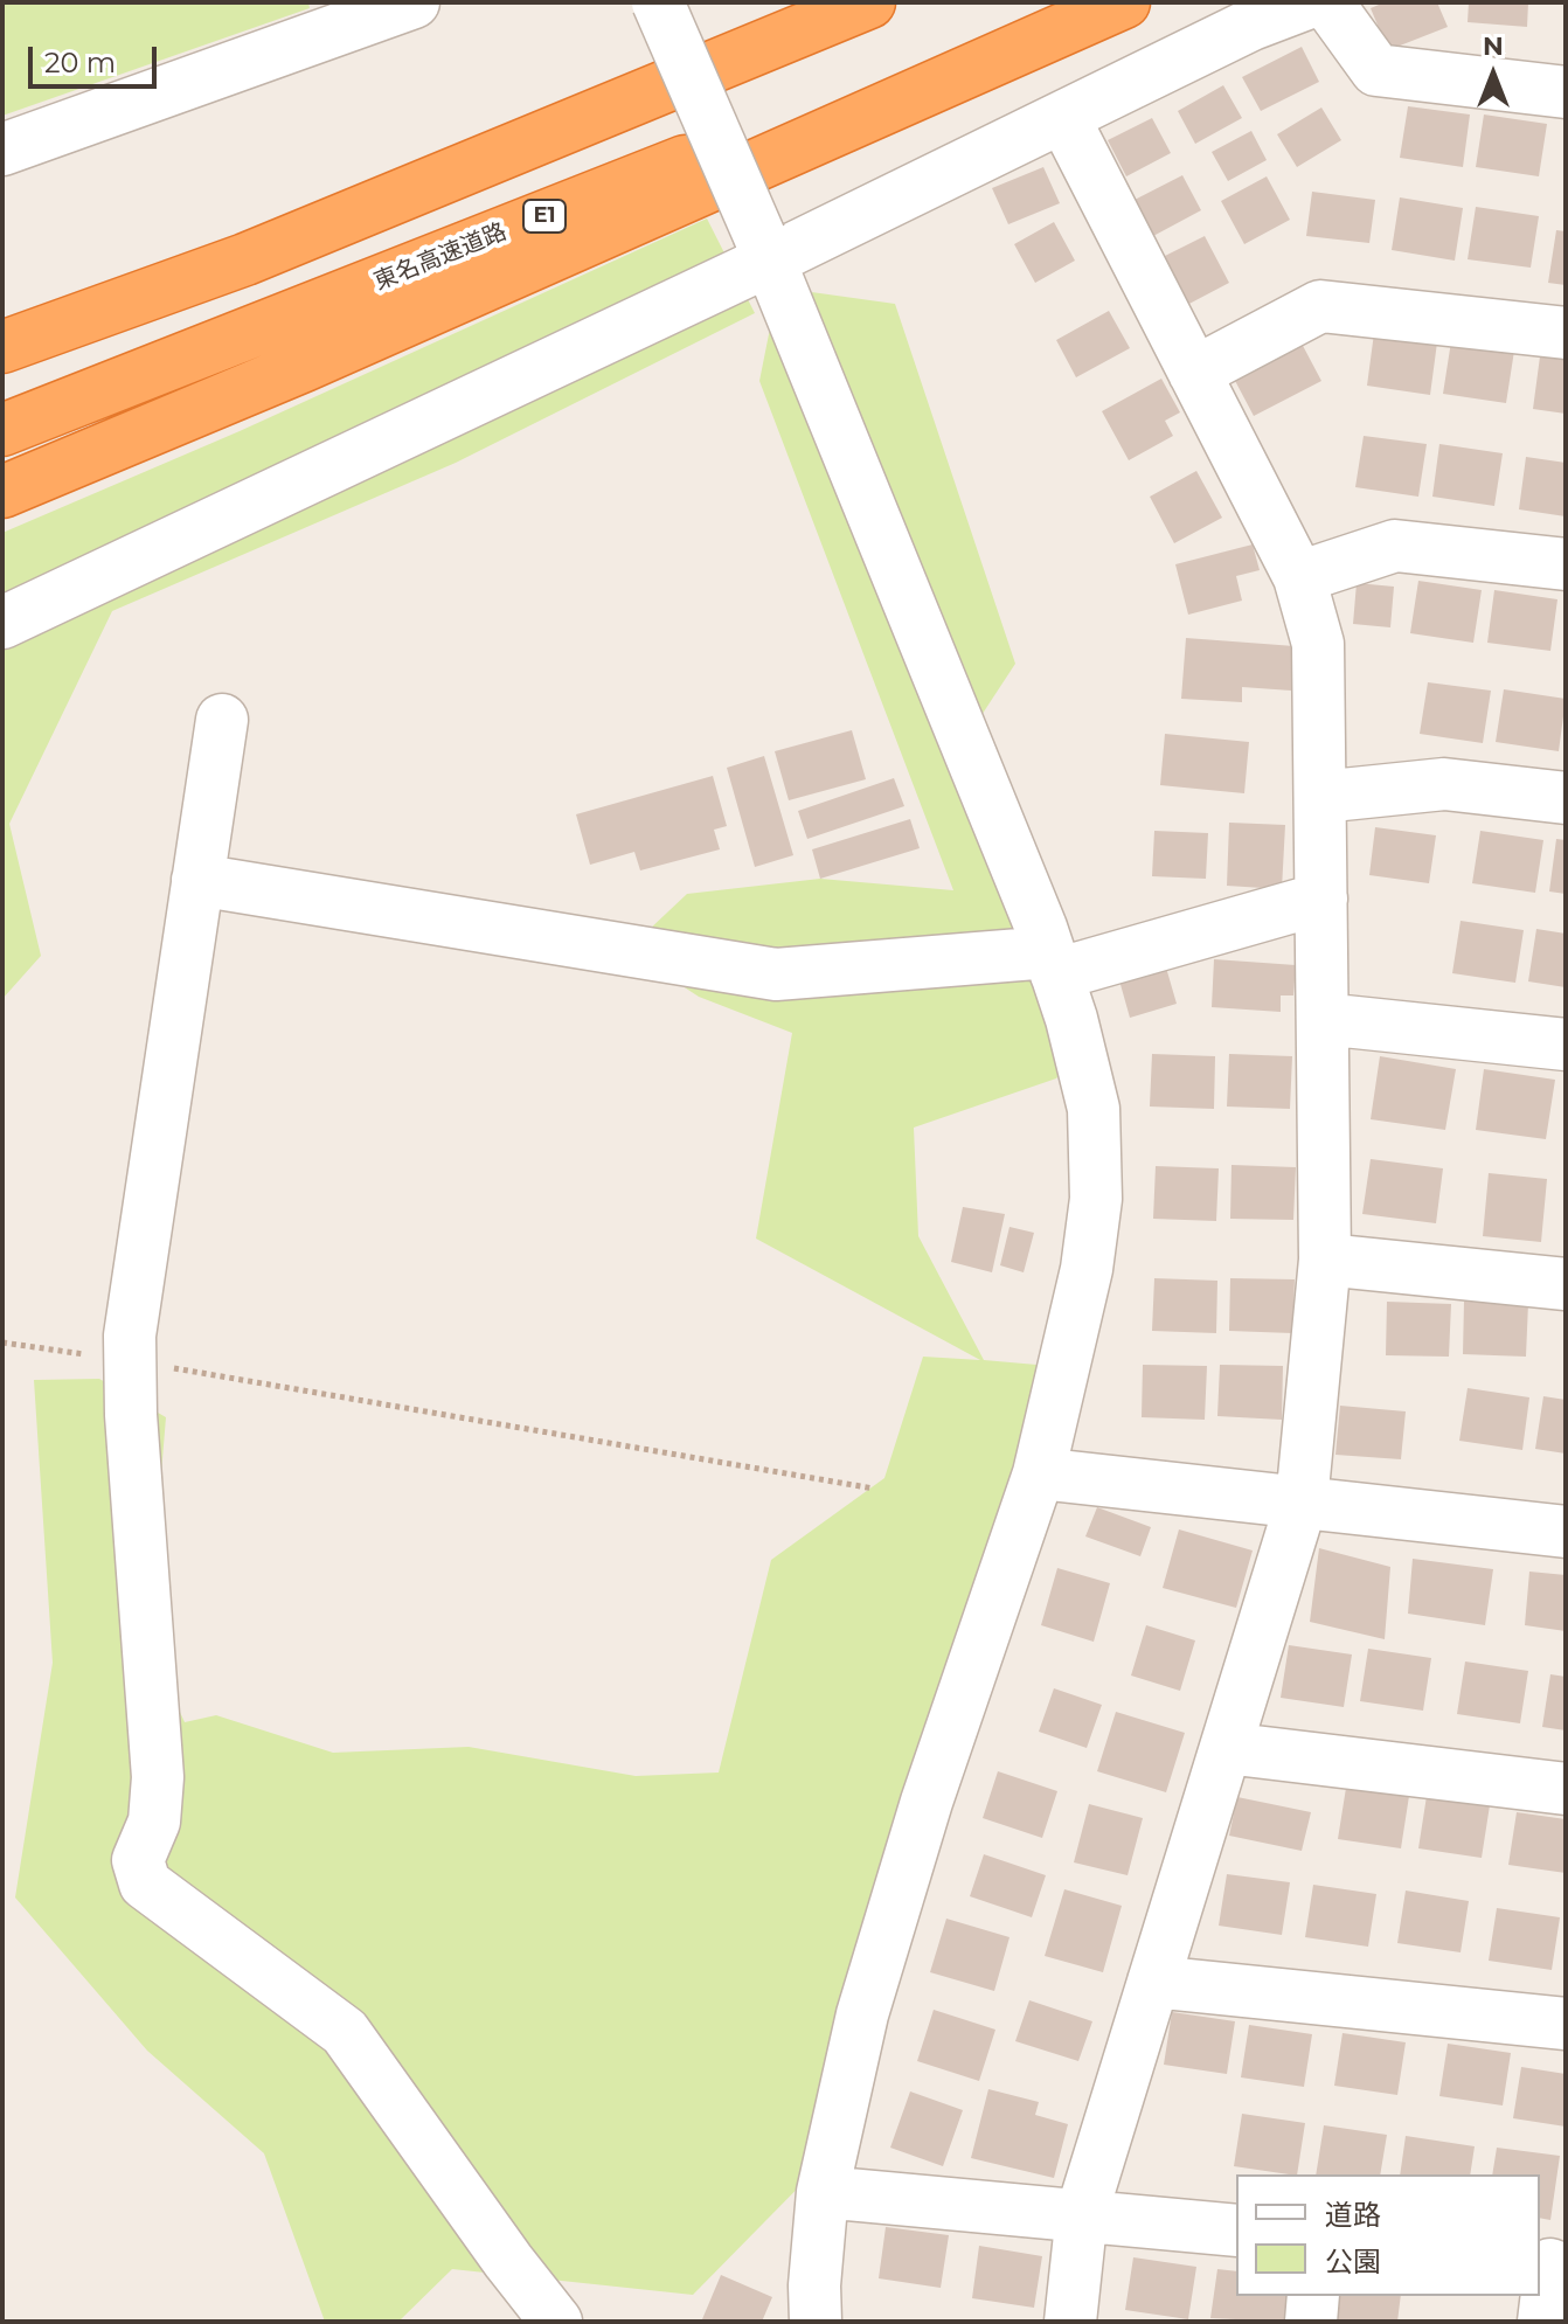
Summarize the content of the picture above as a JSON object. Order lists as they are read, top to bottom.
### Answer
{
  "streets": {
    "highway": ["E1", "東名高速道路"]
  },
  "legend": ["道路", "公園"],
  "scale_bar": "20 m",
  "north": "top"
}
